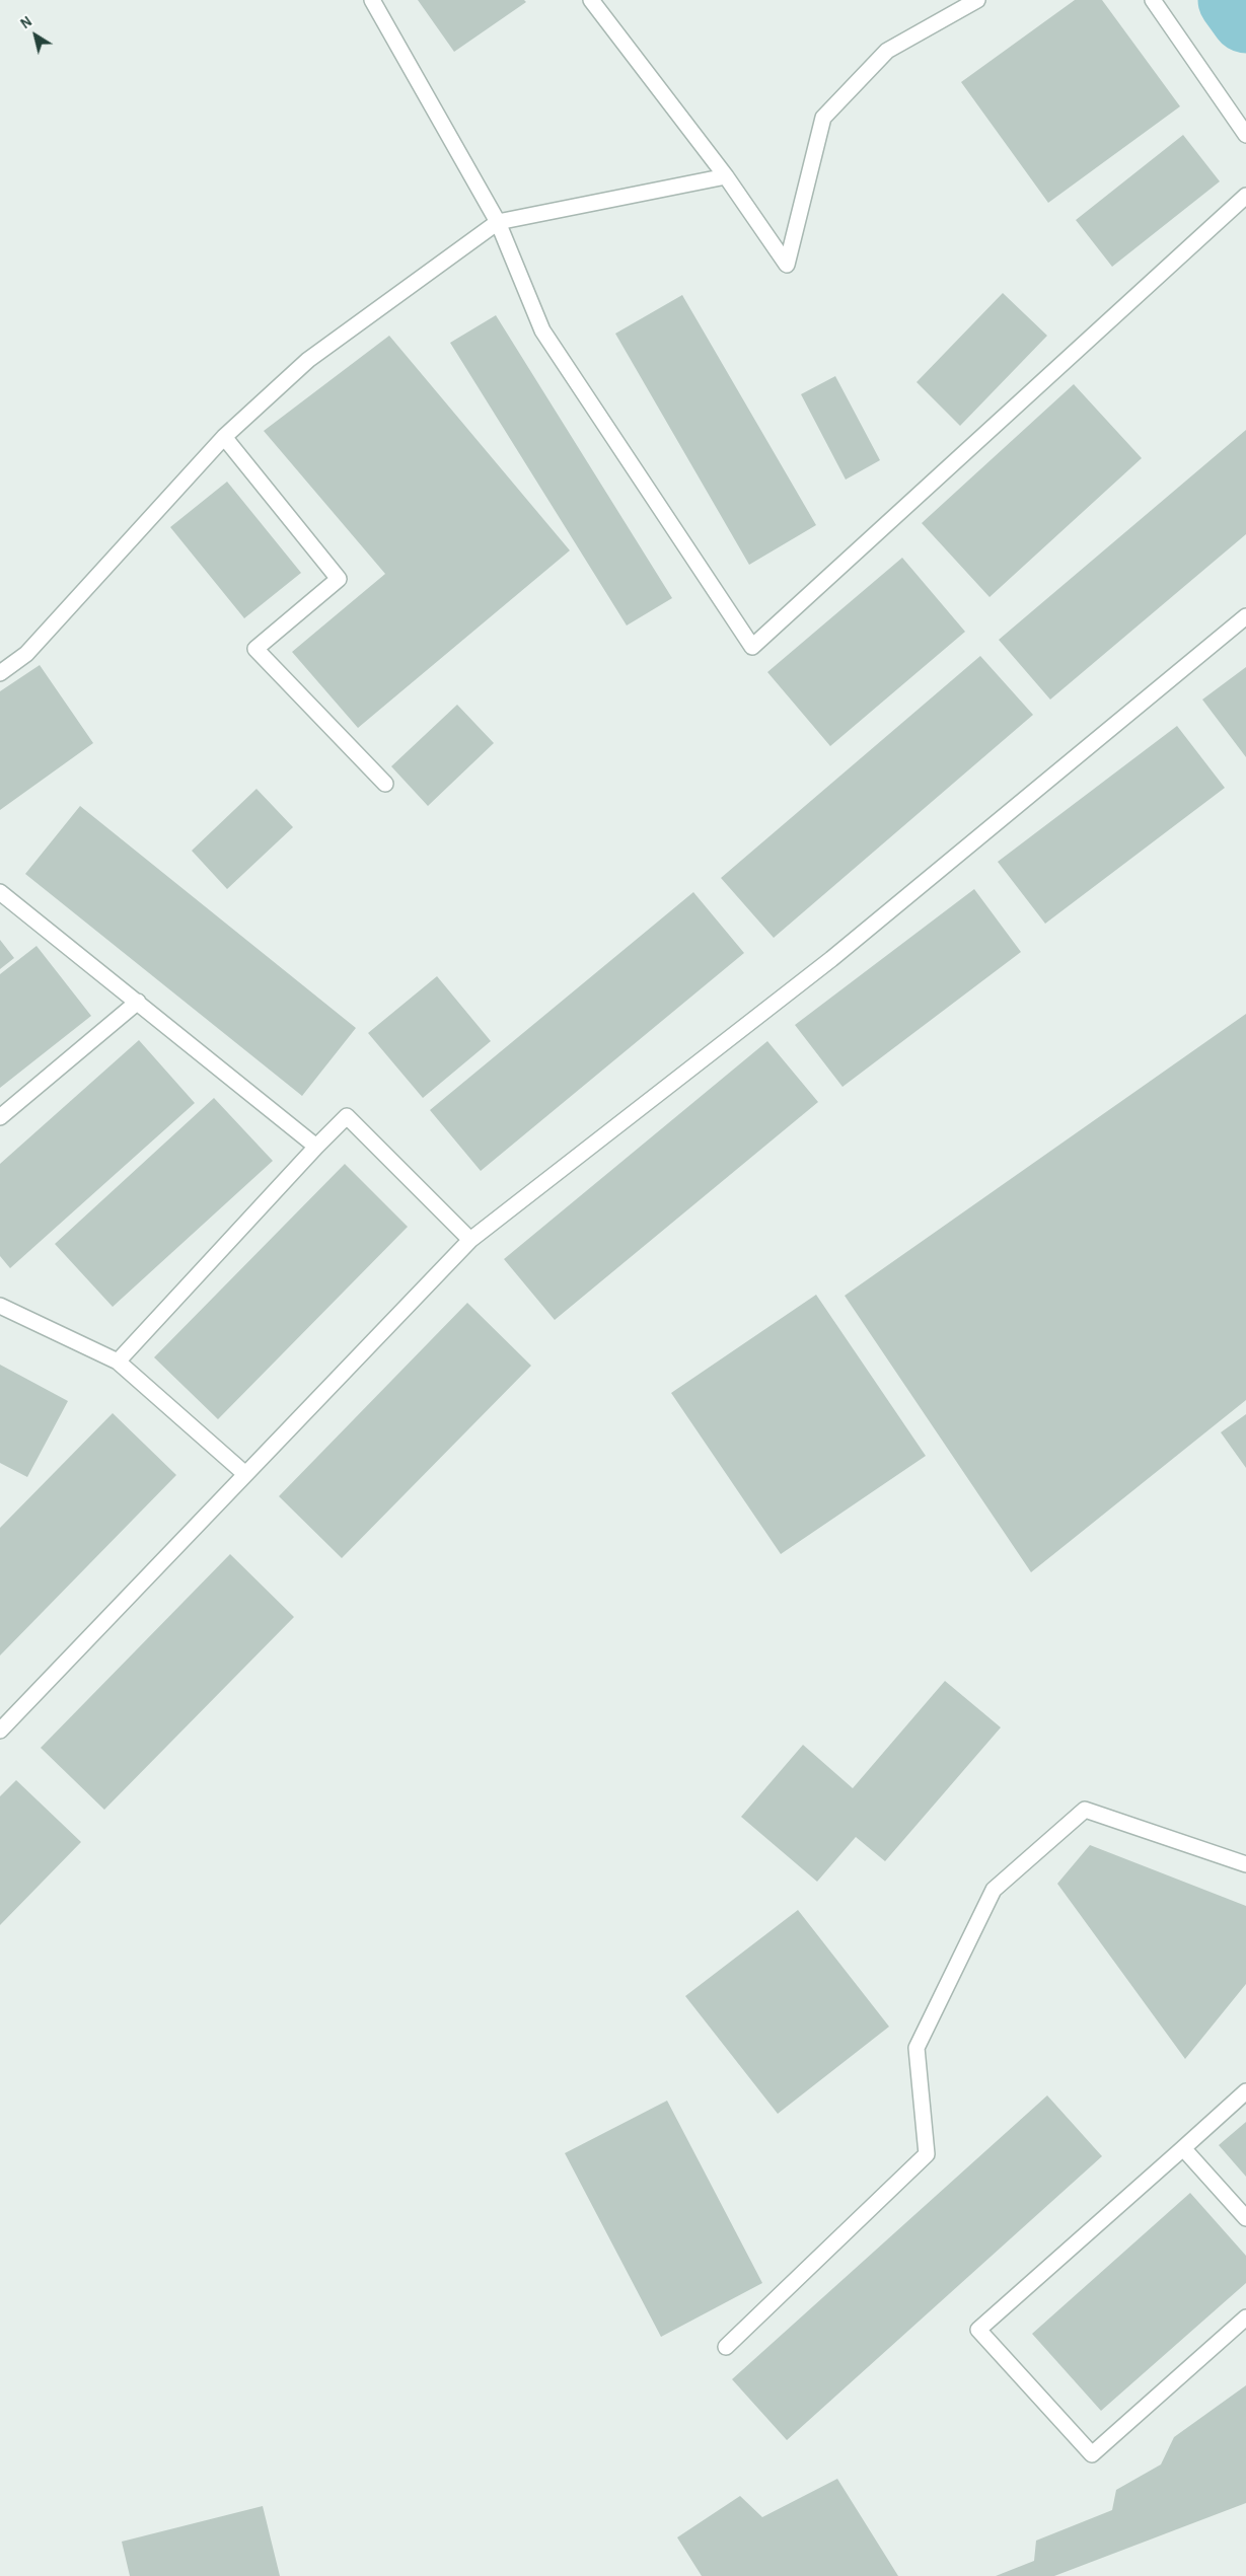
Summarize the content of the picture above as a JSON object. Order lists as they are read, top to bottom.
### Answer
{
  "north": "top left"
}
